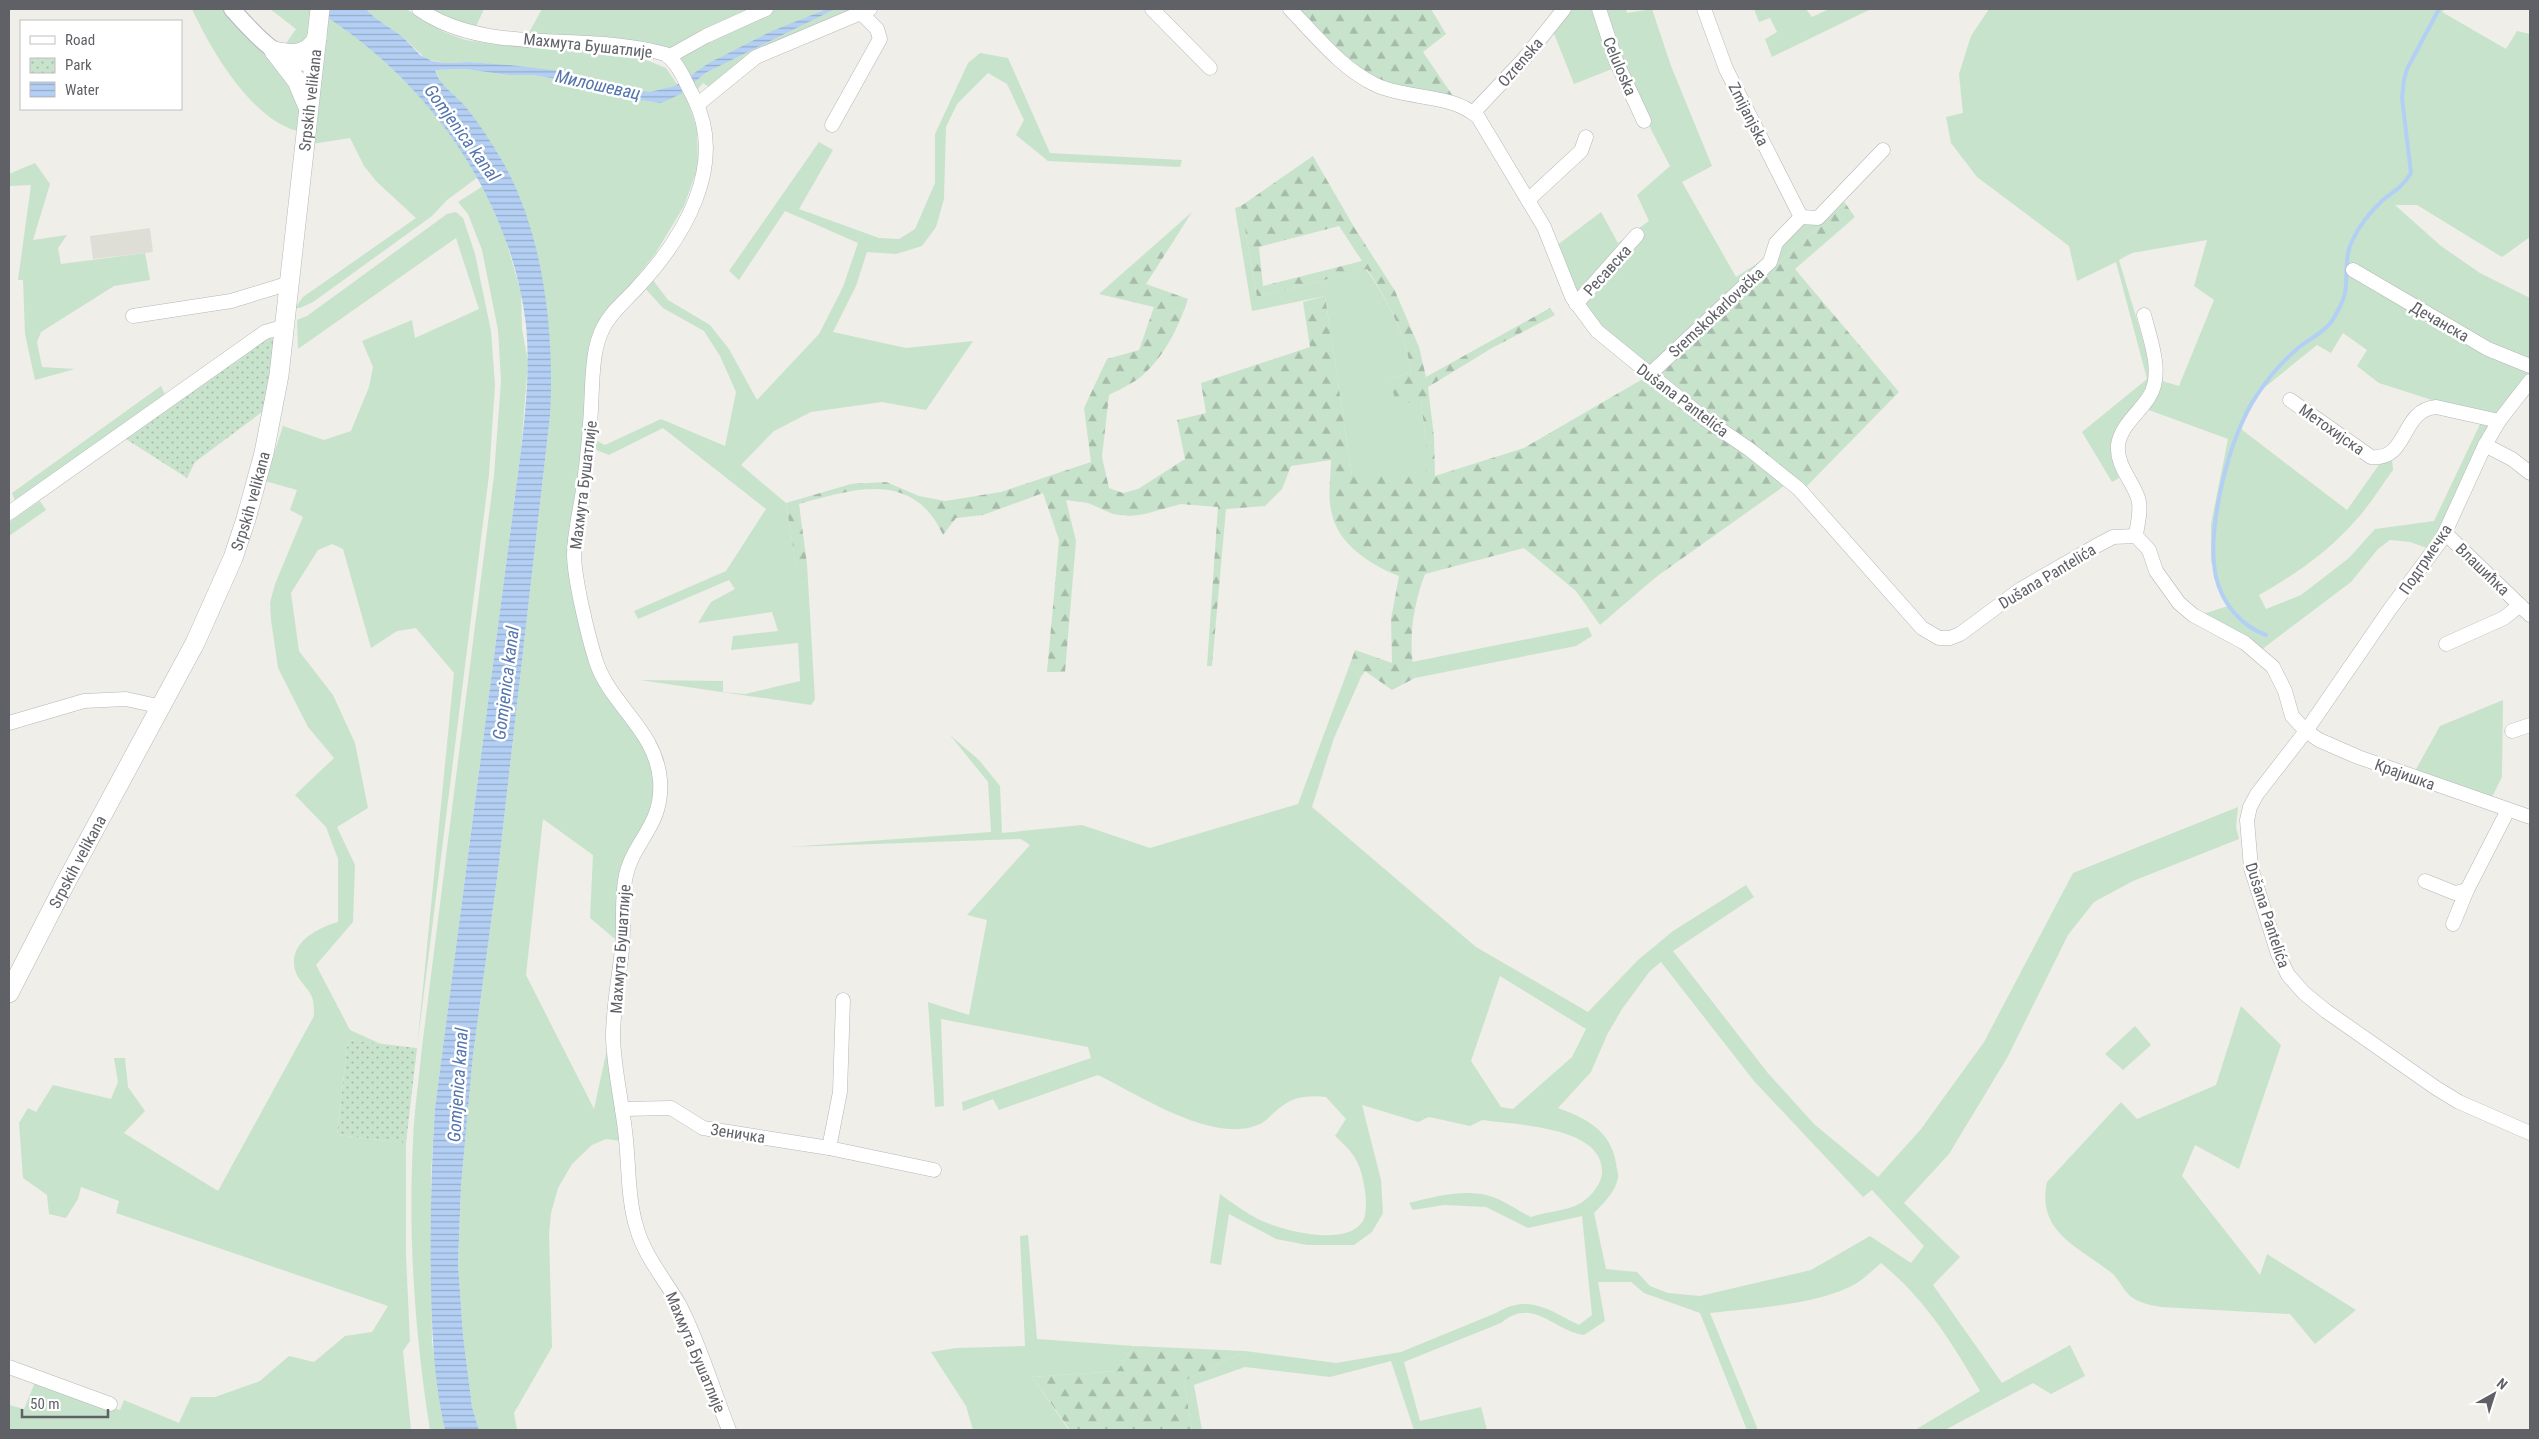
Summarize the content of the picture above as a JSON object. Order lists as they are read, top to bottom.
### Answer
{
  "streets": {
    "main road": ["Srpskih velikana"],
    "street": [
      "Махмута Бушатлије",
      "Ozrenska",
      "Celuloska",
      "Zmijanjska",
      "Ресавска",
      "Sremskokarlovačka",
      "Дечанска",
      "Dušana Pantelića",
      "Метохијска",
      "Подгрмечка",
      "Влашићка",
      "Крајишка",
      "Зеничка"
    ]
  },
  "crossings": [
    ["Махмута Бушатлије", "Зеничка"],
    ["Ozrenska", "Dušana Pantelića"],
    ["Zmijanjska", "Sremskokarlovačka"],
    ["Ресавска", "Dušana Pantelića"],
    ["Sremskokarlovačka", "Dušana Pantelića"],
    ["Dušana Pantelića", "Подгрмечка"],
    ["Dušana Pantelića", "Крајишка"],
    ["Метохијска", "Подгрмечка"],
    ["Подгрмечка", "Влашићка"],
    ["Подгрмечка", "Крајишка"]
  ],
  "water": ["Милошевац", "Gomjenica kanal"],
  "legend": ["Road", "Park", "Water"],
  "scale_bar": "50 m",
  "north": "top right"
}
